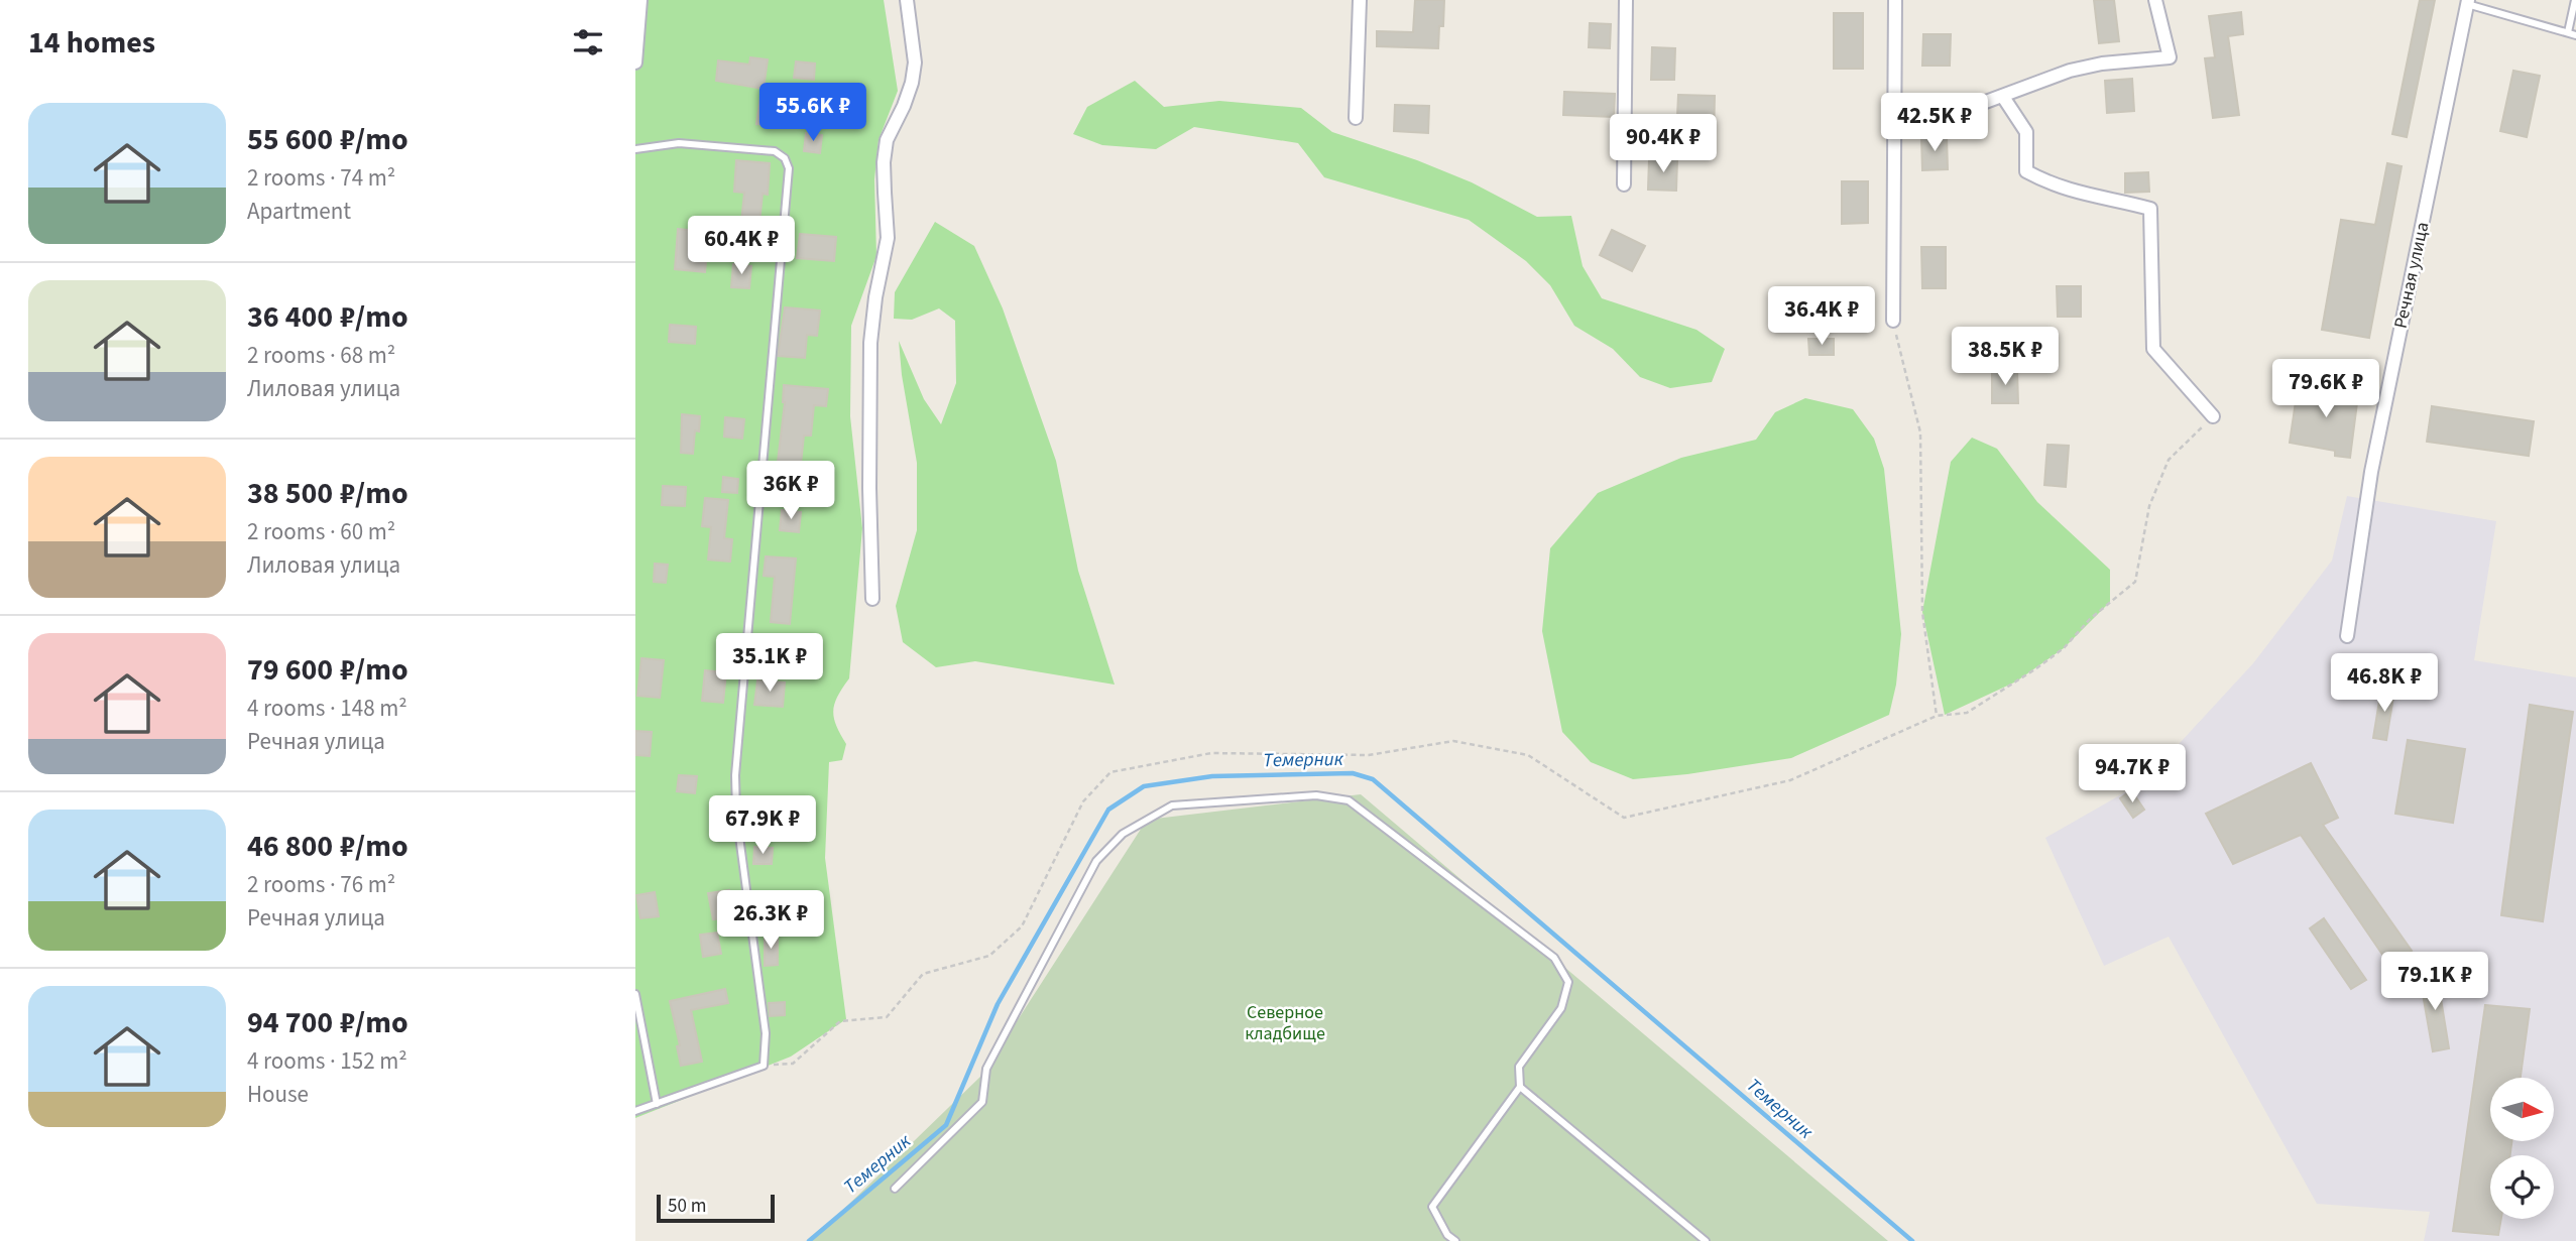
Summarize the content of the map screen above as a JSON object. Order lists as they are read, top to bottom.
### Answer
{
  "streets": {
    "street": ["Речная улица"]
  },
  "water": ["Темерник"],
  "parks": ["Северное кладбище"],
  "scale_bar": "50 m",
  "north": "right",
  "page": {
    "heading": "14 homes",
    "price": [
      "55.6K ₽",
      "42.5K ₽",
      "90.4K ₽",
      "60.4K ₽",
      "36.4K ₽",
      "38.5K ₽",
      "79.6K ₽",
      "36K ₽",
      "35.1K ₽",
      "46.8K ₽",
      "94.7K ₽",
      "67.9K ₽",
      "26.3K ₽",
      "79.1K ₽"
    ],
    "list": [
      {
        "name": "55 600 ₽/mo",
        "note": "2 rooms · 74 m² · Apartment"
      },
      {
        "name": "36 400 ₽/mo",
        "note": "2 rooms · 68 m² · Лиловая улица"
      },
      {
        "name": "38 500 ₽/mo",
        "note": "2 rooms · 60 m² · Лиловая улица"
      },
      {
        "name": "79 600 ₽/mo",
        "note": "4 rooms · 148 m² · Речная улица"
      },
      {
        "name": "46 800 ₽/mo",
        "note": "2 rooms · 76 m² · Речная улица"
      },
      {
        "name": "94 700 ₽/mo",
        "note": "4 rooms · 152 m² · House"
      }
    ],
    "scale": "50 m"
  }
}
